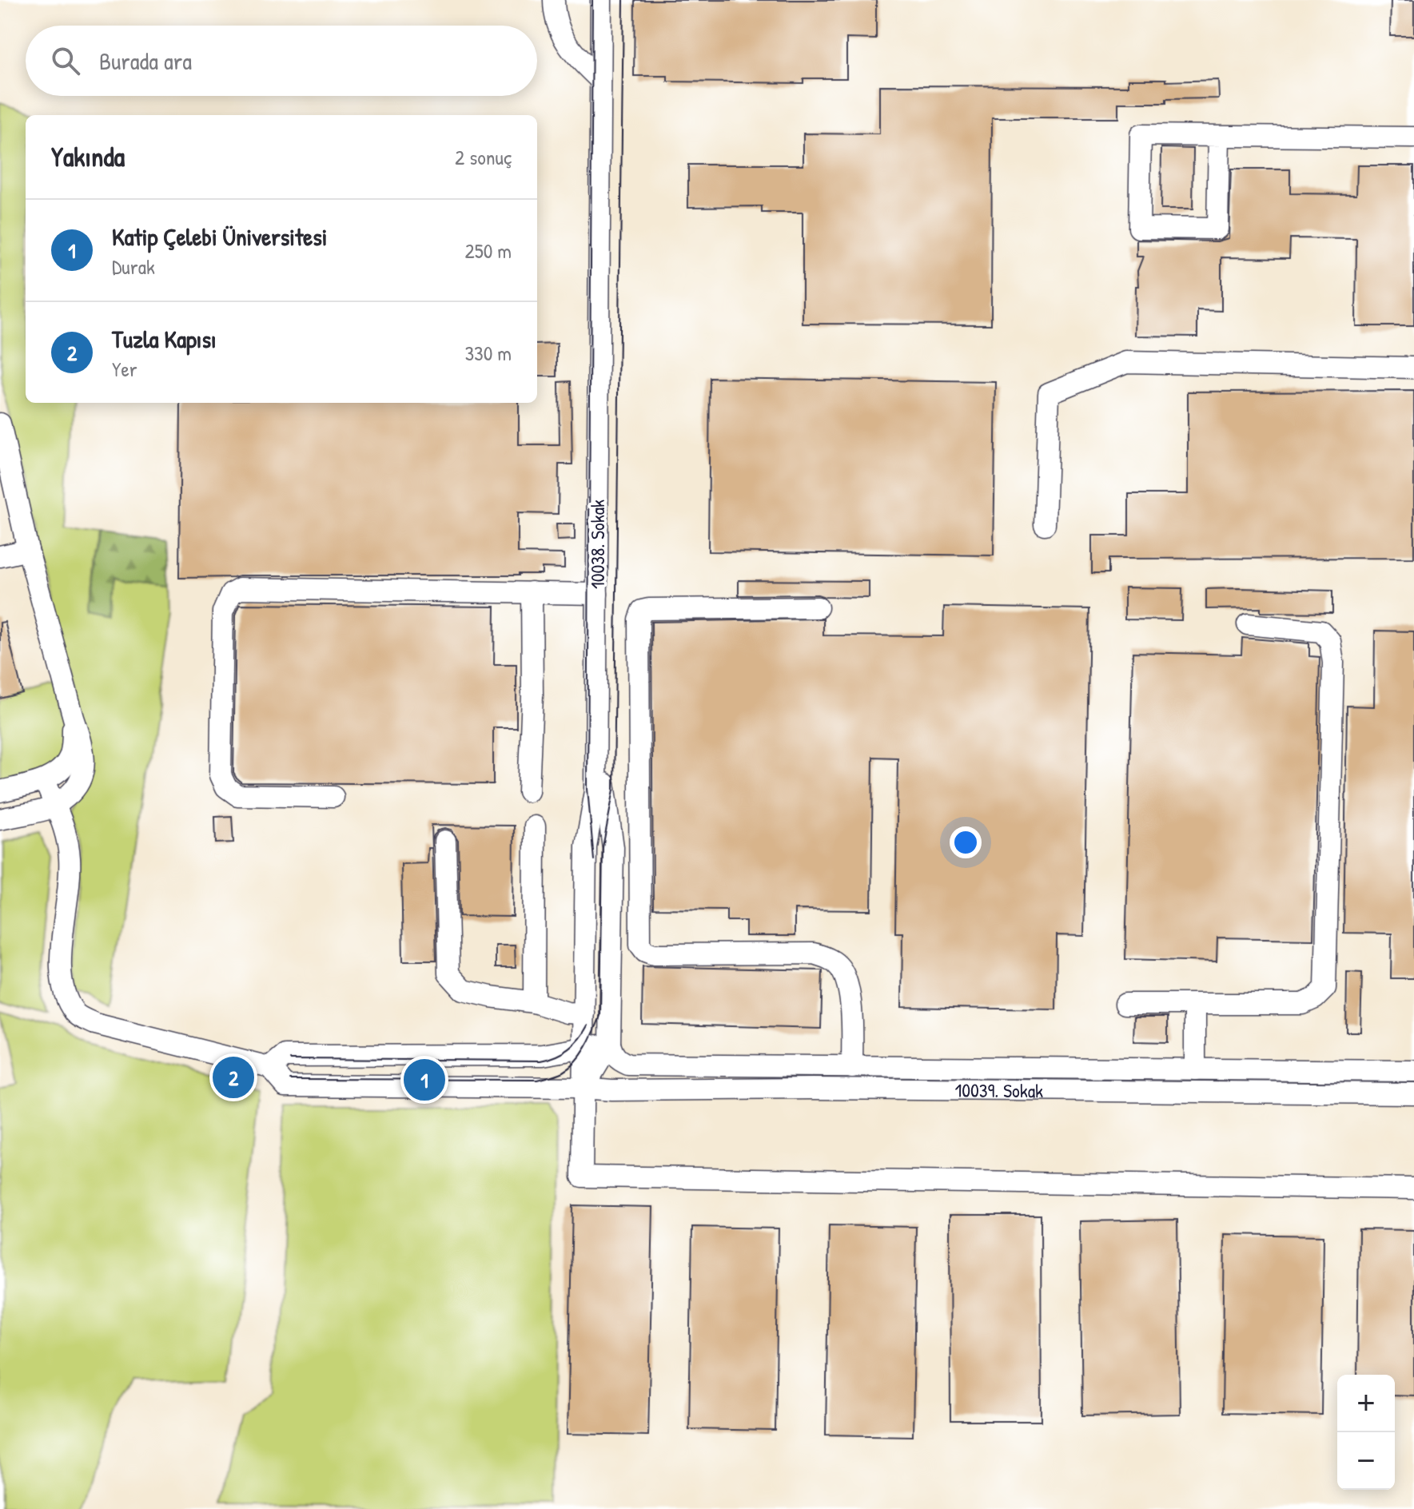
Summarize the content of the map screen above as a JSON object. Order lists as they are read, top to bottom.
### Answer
{
  "streets": {
    "street": ["10038. Sokak", "10039. Sokak"]
  },
  "crossings": [
    ["10038. Sokak", "10039. Sokak"]
  ],
  "page": {
    "search": "Burada ara",
    "heading": ["Yakında", "2 sonuç"],
    "list": [
      {
        "mark": "1",
        "name": "Katip Çelebi Üniversitesi",
        "note": "Durak",
        "value": "250 m"
      },
      {
        "mark": "2",
        "name": "Tuzla Kapısı",
        "note": "Yer",
        "value": "330 m"
      }
    ],
    "pins": ["2", "1"],
    "map_buttons": ["+", "−"]
  }
}
